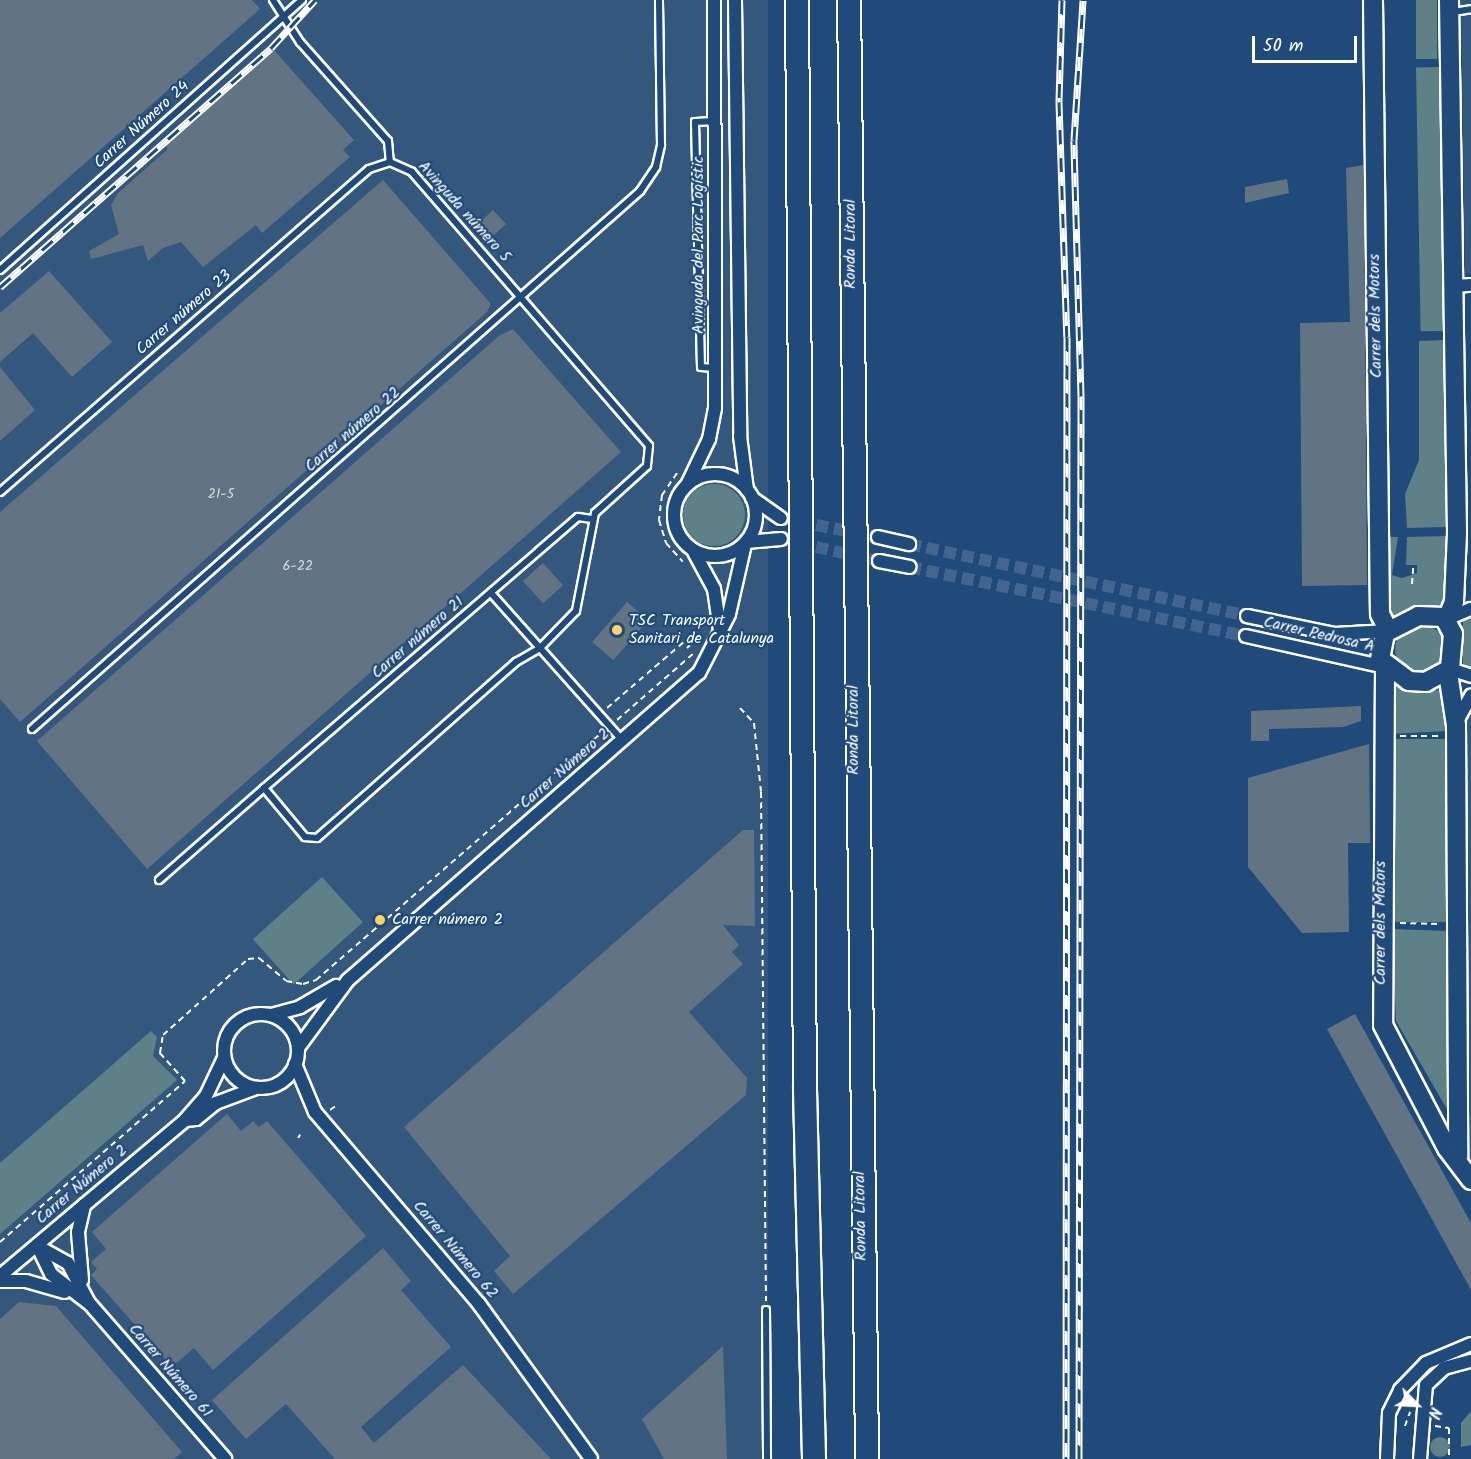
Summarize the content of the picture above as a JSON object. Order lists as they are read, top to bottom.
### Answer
{
  "streets": {
    "highway": ["Ronda Litoral"],
    "street": [
      "Avinguda del Parc Logístic",
      "Carrer dels Motors",
      "Carrer Pedrosa A",
      "Carrer Número 2",
      "Carrer Número 62",
      "Carrer Número 61"
    ],
    "lane": [
      "Carrer Número 24",
      "Avinguda número 5",
      "Carrer número 23",
      "Carrer número 22",
      "Carrer número 21"
    ]
  },
  "crossings": [
    ["Avinguda número 5", "Carrer número 23"],
    ["Avinguda número 5", "Carrer número 22"],
    ["Avinguda número 5", "Carrer número 21"],
    ["Avinguda del Parc Logístic", "Carrer Número 2"],
    ["Carrer dels Motors", "Carrer Pedrosa A"],
    ["Carrer Número 2", "Carrer Número 62"],
    ["Carrer Número 2", "Carrer Número 61"]
  ],
  "places": ["TSC Transport Sanitari de Catalunya", "Carrer número 2"],
  "house_numbers": ["21-5", "6-22"],
  "scale_bar": "50 m",
  "north": "bottom right"
}
